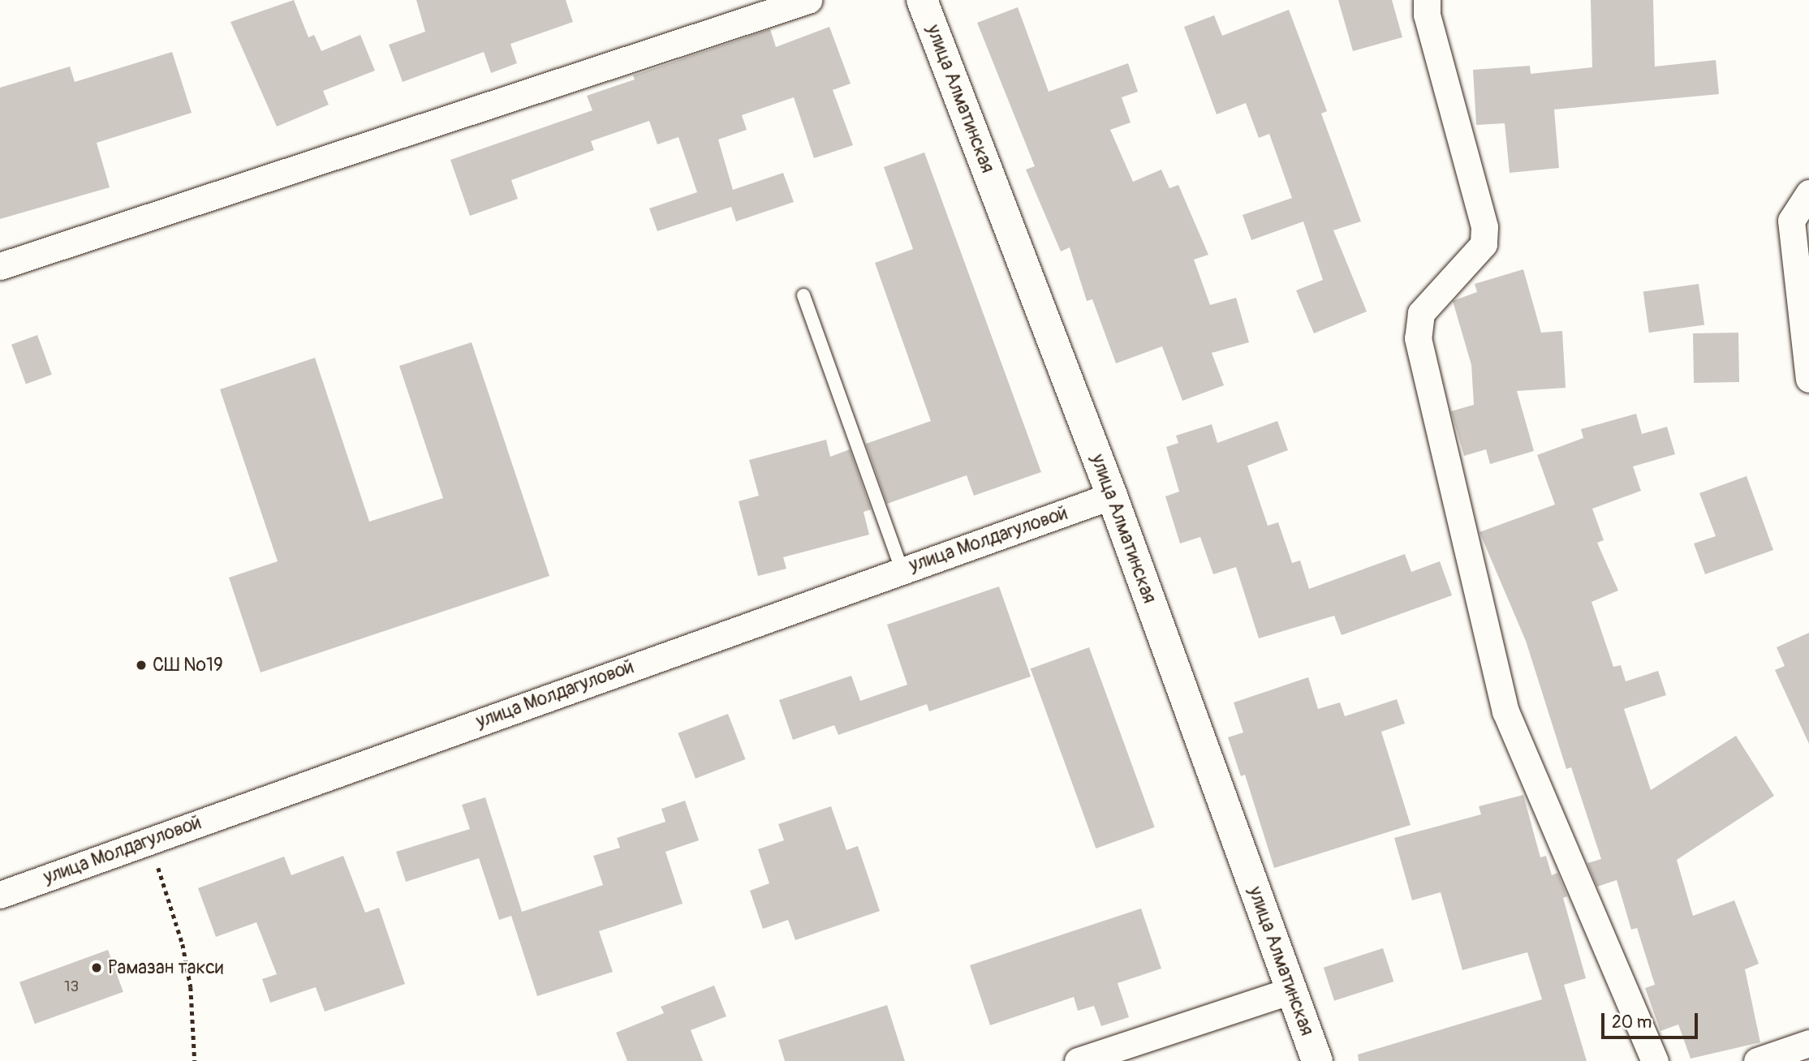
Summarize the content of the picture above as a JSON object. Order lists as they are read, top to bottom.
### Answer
{
  "streets": {
    "street": ["улица Алматинская", "улица Молдагуловой"]
  },
  "crossings": [
    ["улица Алматинская", "улица Молдагуловой"]
  ],
  "places": ["СШ №19", "Рамазан такси"],
  "house_numbers": ["13"],
  "scale_bar": "20 m"
}
